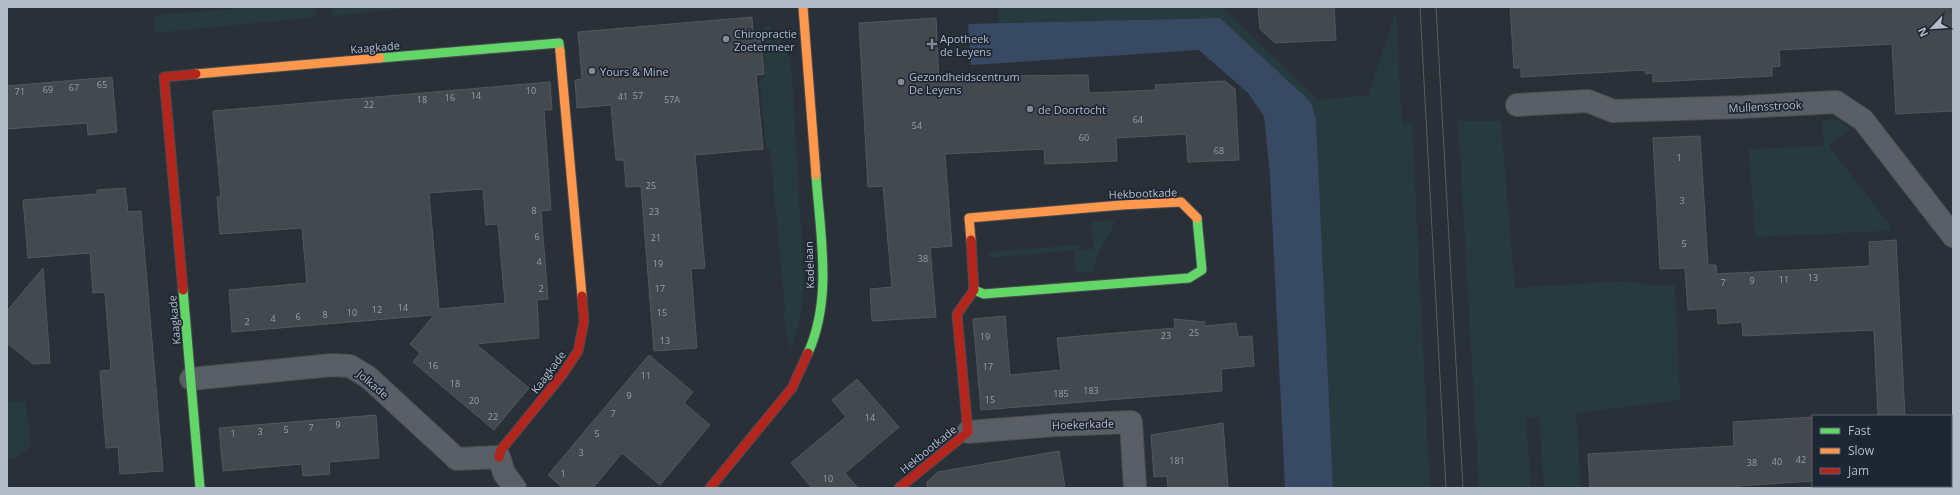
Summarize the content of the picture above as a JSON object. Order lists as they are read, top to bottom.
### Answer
{
  "streets": {
    "street": [
      "Kaagkade",
      "Mullensstrook",
      "Hekbootkade",
      "Kadelaan",
      "Jolkade",
      "Hoekerkade"
    ]
  },
  "crossings": [
    ["Kaagkade", "Jolkade"],
    ["Hekbootkade", "Hoekerkade"]
  ],
  "places": {
    "other": [
      "Chiropractie Zoetermeer",
      "Yours & Mine",
      "Gezondheidscentrum De Leyens",
      "de Doortocht"
    ],
    "health": ["Apotheek de Leyens"]
  },
  "house_numbers": [
    "65",
    "67",
    "69",
    "10",
    "71",
    "14",
    "57",
    "41",
    "16",
    "18",
    "57A",
    "22",
    "64",
    "54",
    "60",
    "68",
    "1",
    "25",
    "3",
    "8",
    "23",
    "6",
    "21",
    "5",
    "38",
    "4",
    "19",
    "13",
    "11",
    "9",
    "7",
    "2",
    "17",
    "14",
    "12",
    "10",
    "15",
    "8",
    "6",
    "4",
    "2",
    "25",
    "23",
    "19",
    "13",
    "16",
    "17",
    "11",
    "18",
    "183",
    "185",
    "9",
    "15",
    "20",
    "7",
    "22",
    "14",
    "9",
    "7",
    "5",
    "3",
    "1",
    "5",
    "3",
    "42",
    "181",
    "40",
    "38",
    "1",
    "10"
  ],
  "legend": ["Fast", "Slow", "Jam"],
  "north": "bottom left"
}
